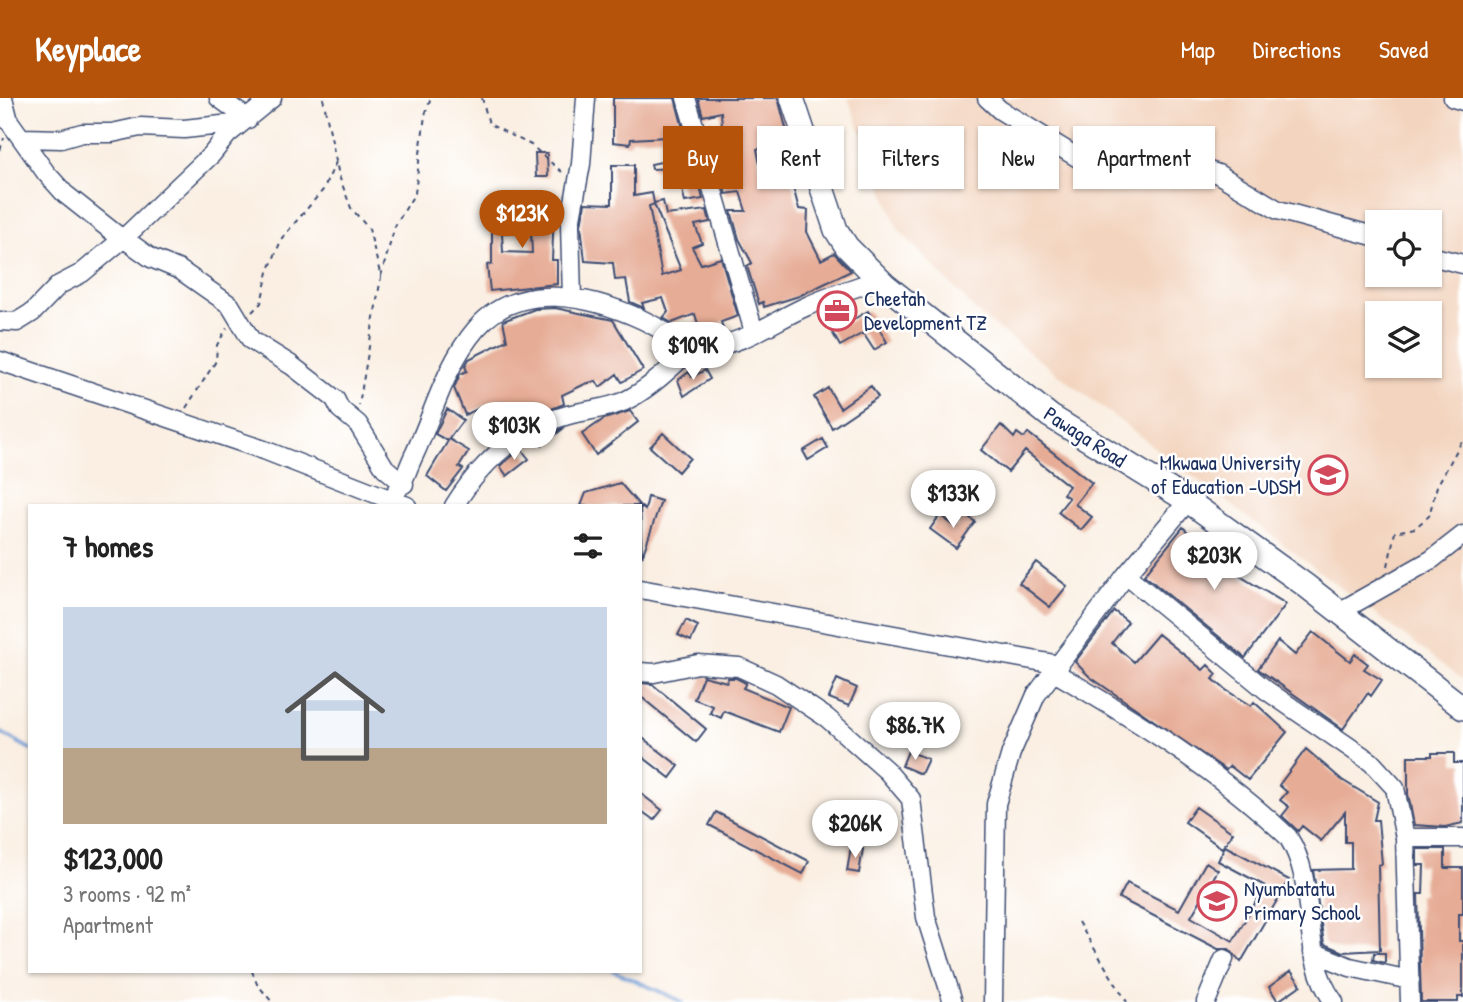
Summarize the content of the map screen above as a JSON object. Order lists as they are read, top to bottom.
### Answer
{
  "streets": {
    "main road": ["Pawaga Road"]
  },
  "places": {
    "office": ["Cheetah Development TZ"],
    "school or university": ["Mkwawa University of Education -UDSM", "Nyumbatatu Primary School"]
  },
  "page": {
    "header": "Keyplace",
    "nav": ["Map", "Directions", "Saved"],
    "chip": [
      "Buy",
      "Rent",
      "Filters",
      "New",
      "Apartment"
    ],
    "price": [
      "$123K",
      "$109K",
      "$103K",
      "$133K",
      "$203K",
      "$86.7K",
      "$206K"
    ],
    "heading": "7 homes",
    "list": [
      {
        "name": "$123,000",
        "note": "3 rooms · 92 m² · Apartment"
      }
    ]
  }
}
